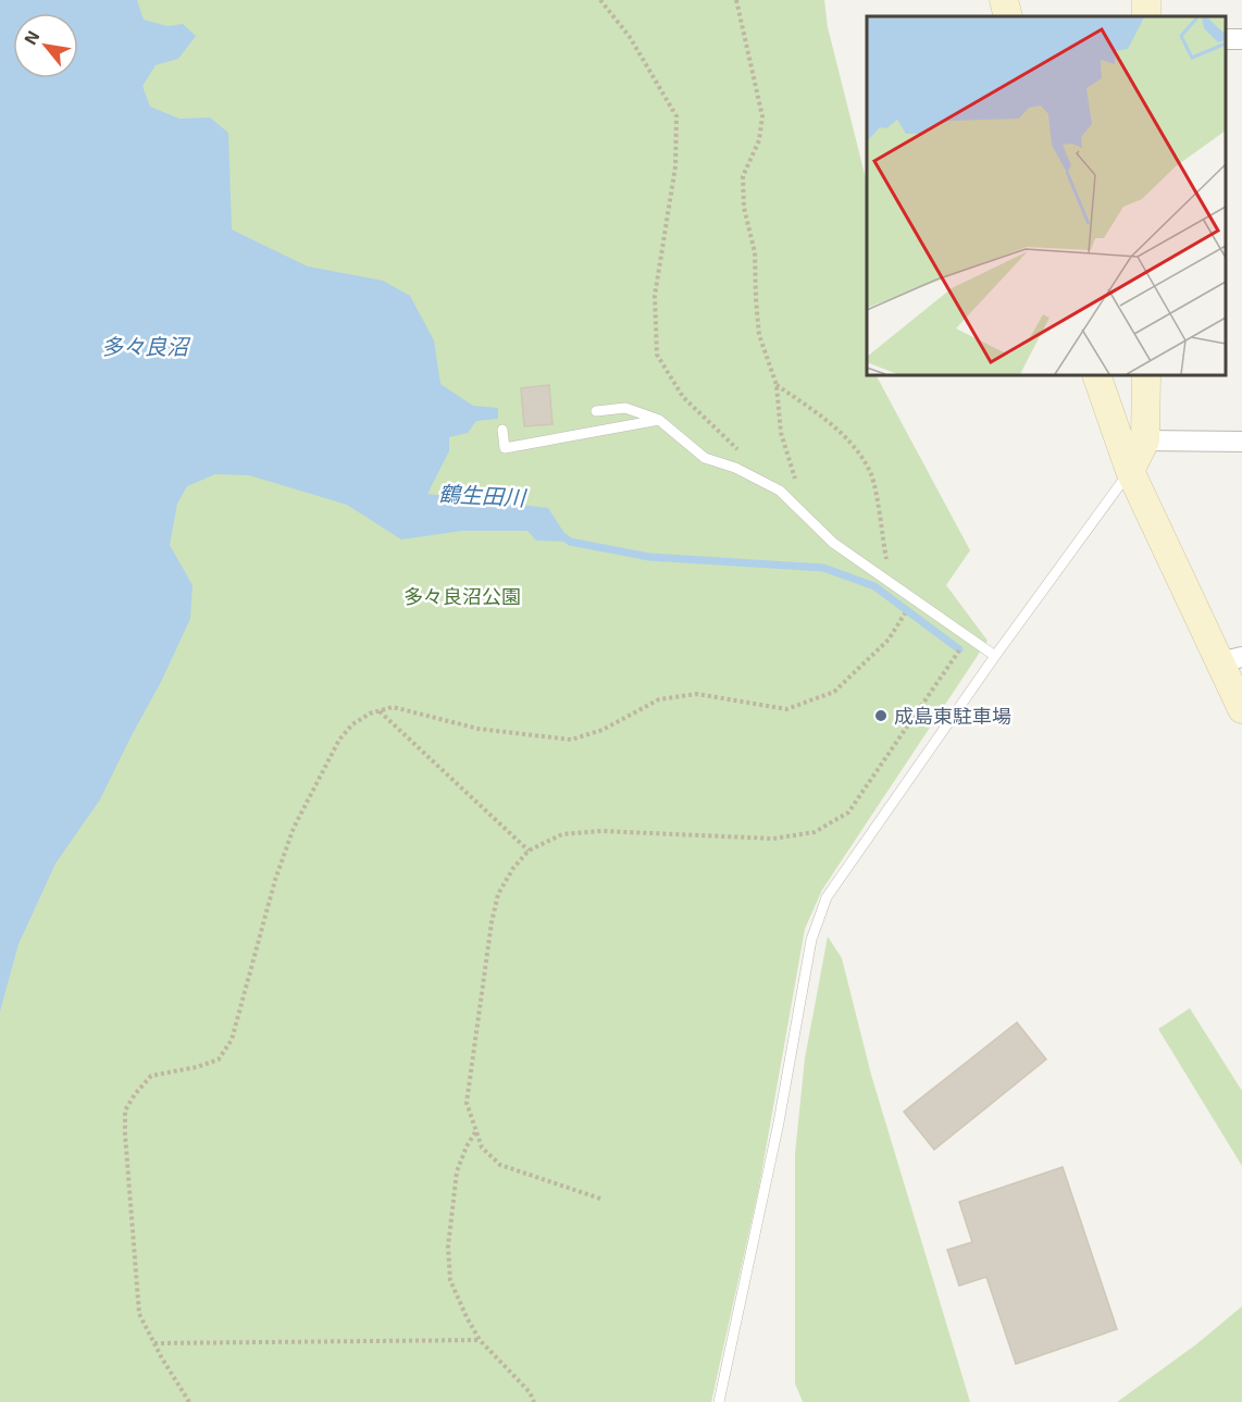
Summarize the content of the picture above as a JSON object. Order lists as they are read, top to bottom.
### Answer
{
  "water": ["多々良沼", "鶴生田川"],
  "parks": ["多々良沼公園"],
  "places": ["成島東駐車場"],
  "north": "top left"
}
